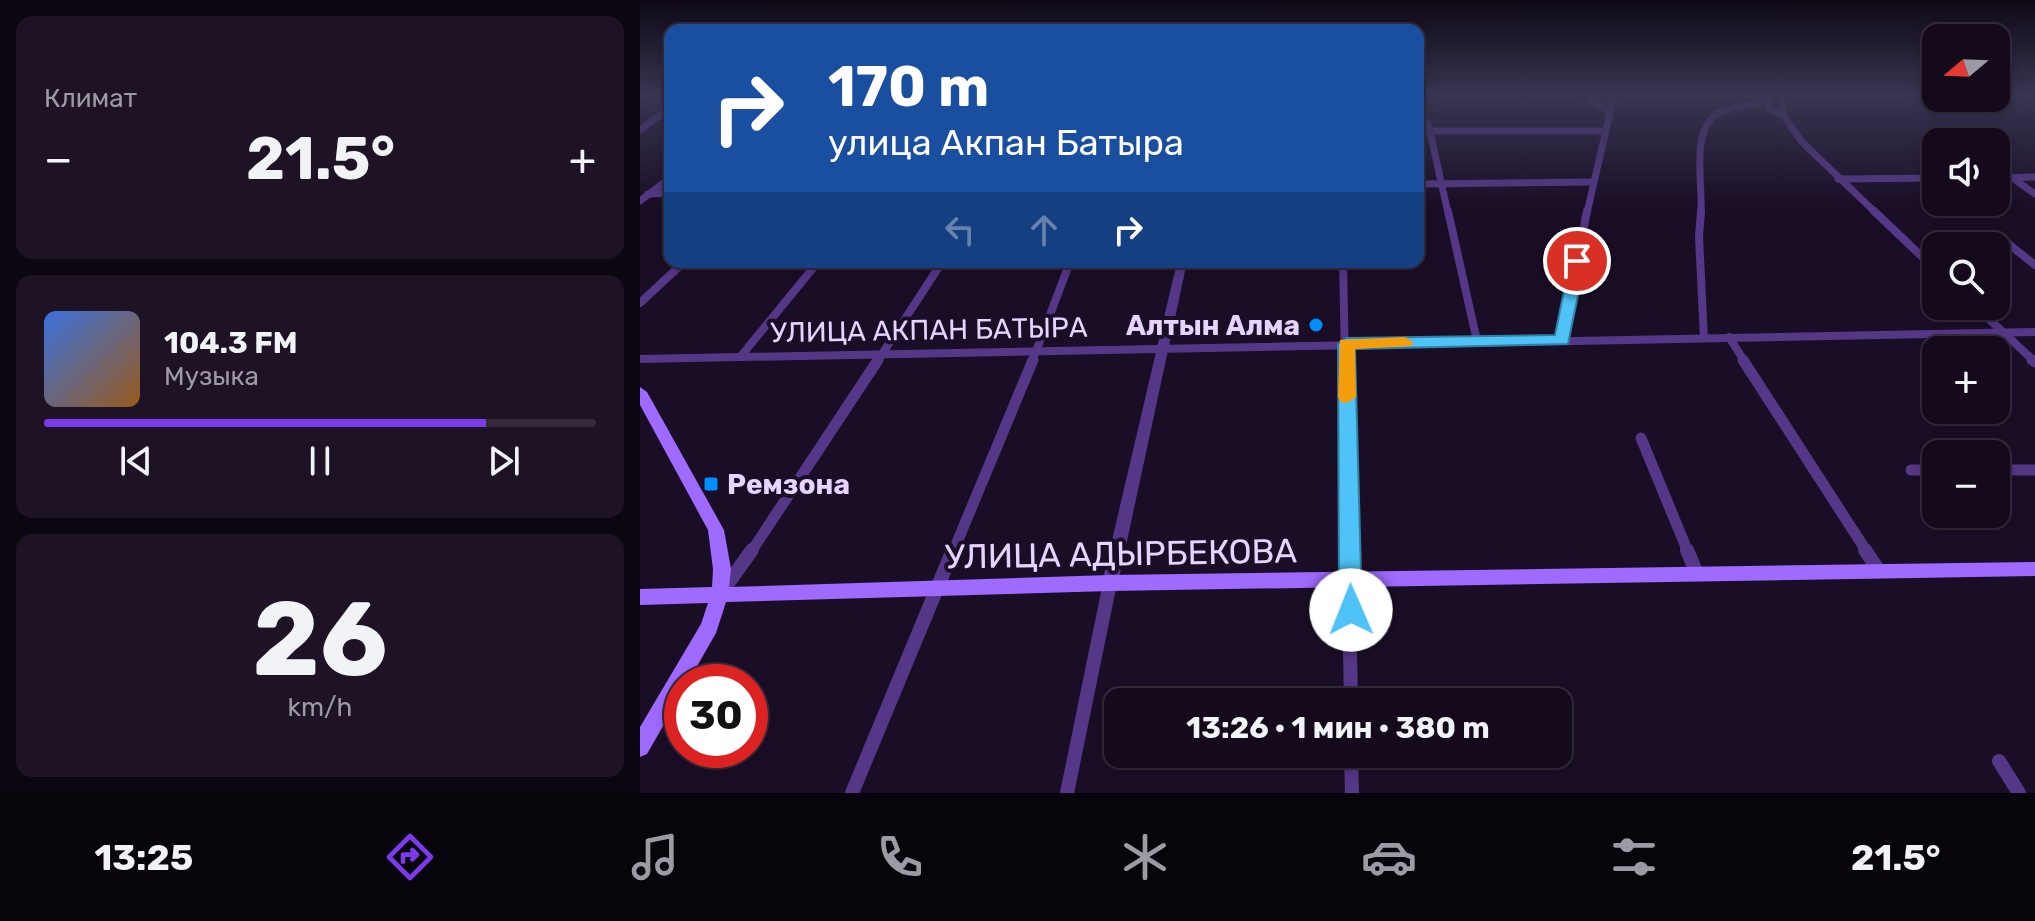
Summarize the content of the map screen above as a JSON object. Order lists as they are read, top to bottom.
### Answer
{
  "streets": {
    "main road": ["УЛИЦА АДЫРБЕКОВА"],
    "street": ["УЛИЦА АКПАН БАТЫРА"]
  },
  "places": {
    "other": ["Алтын Алма"],
    "transit": ["Ремзона"]
  },
  "north": "left",
  "page": {
    "tile": [
      "Климат",
      ["26", "km/h"]
    ],
    "map_buttons": ["+", "−"],
    "turn": ["170 m", "улица Акпан Батыра"],
    "heat": ["−", "21.5°", "+"],
    "song": ["104.3 FM", "Музыка"],
    "limit": "30",
    "trip": "13:26 · 1 мин · 380 m",
    "tabs": ["13:25", "21.5°"]
  }
}
